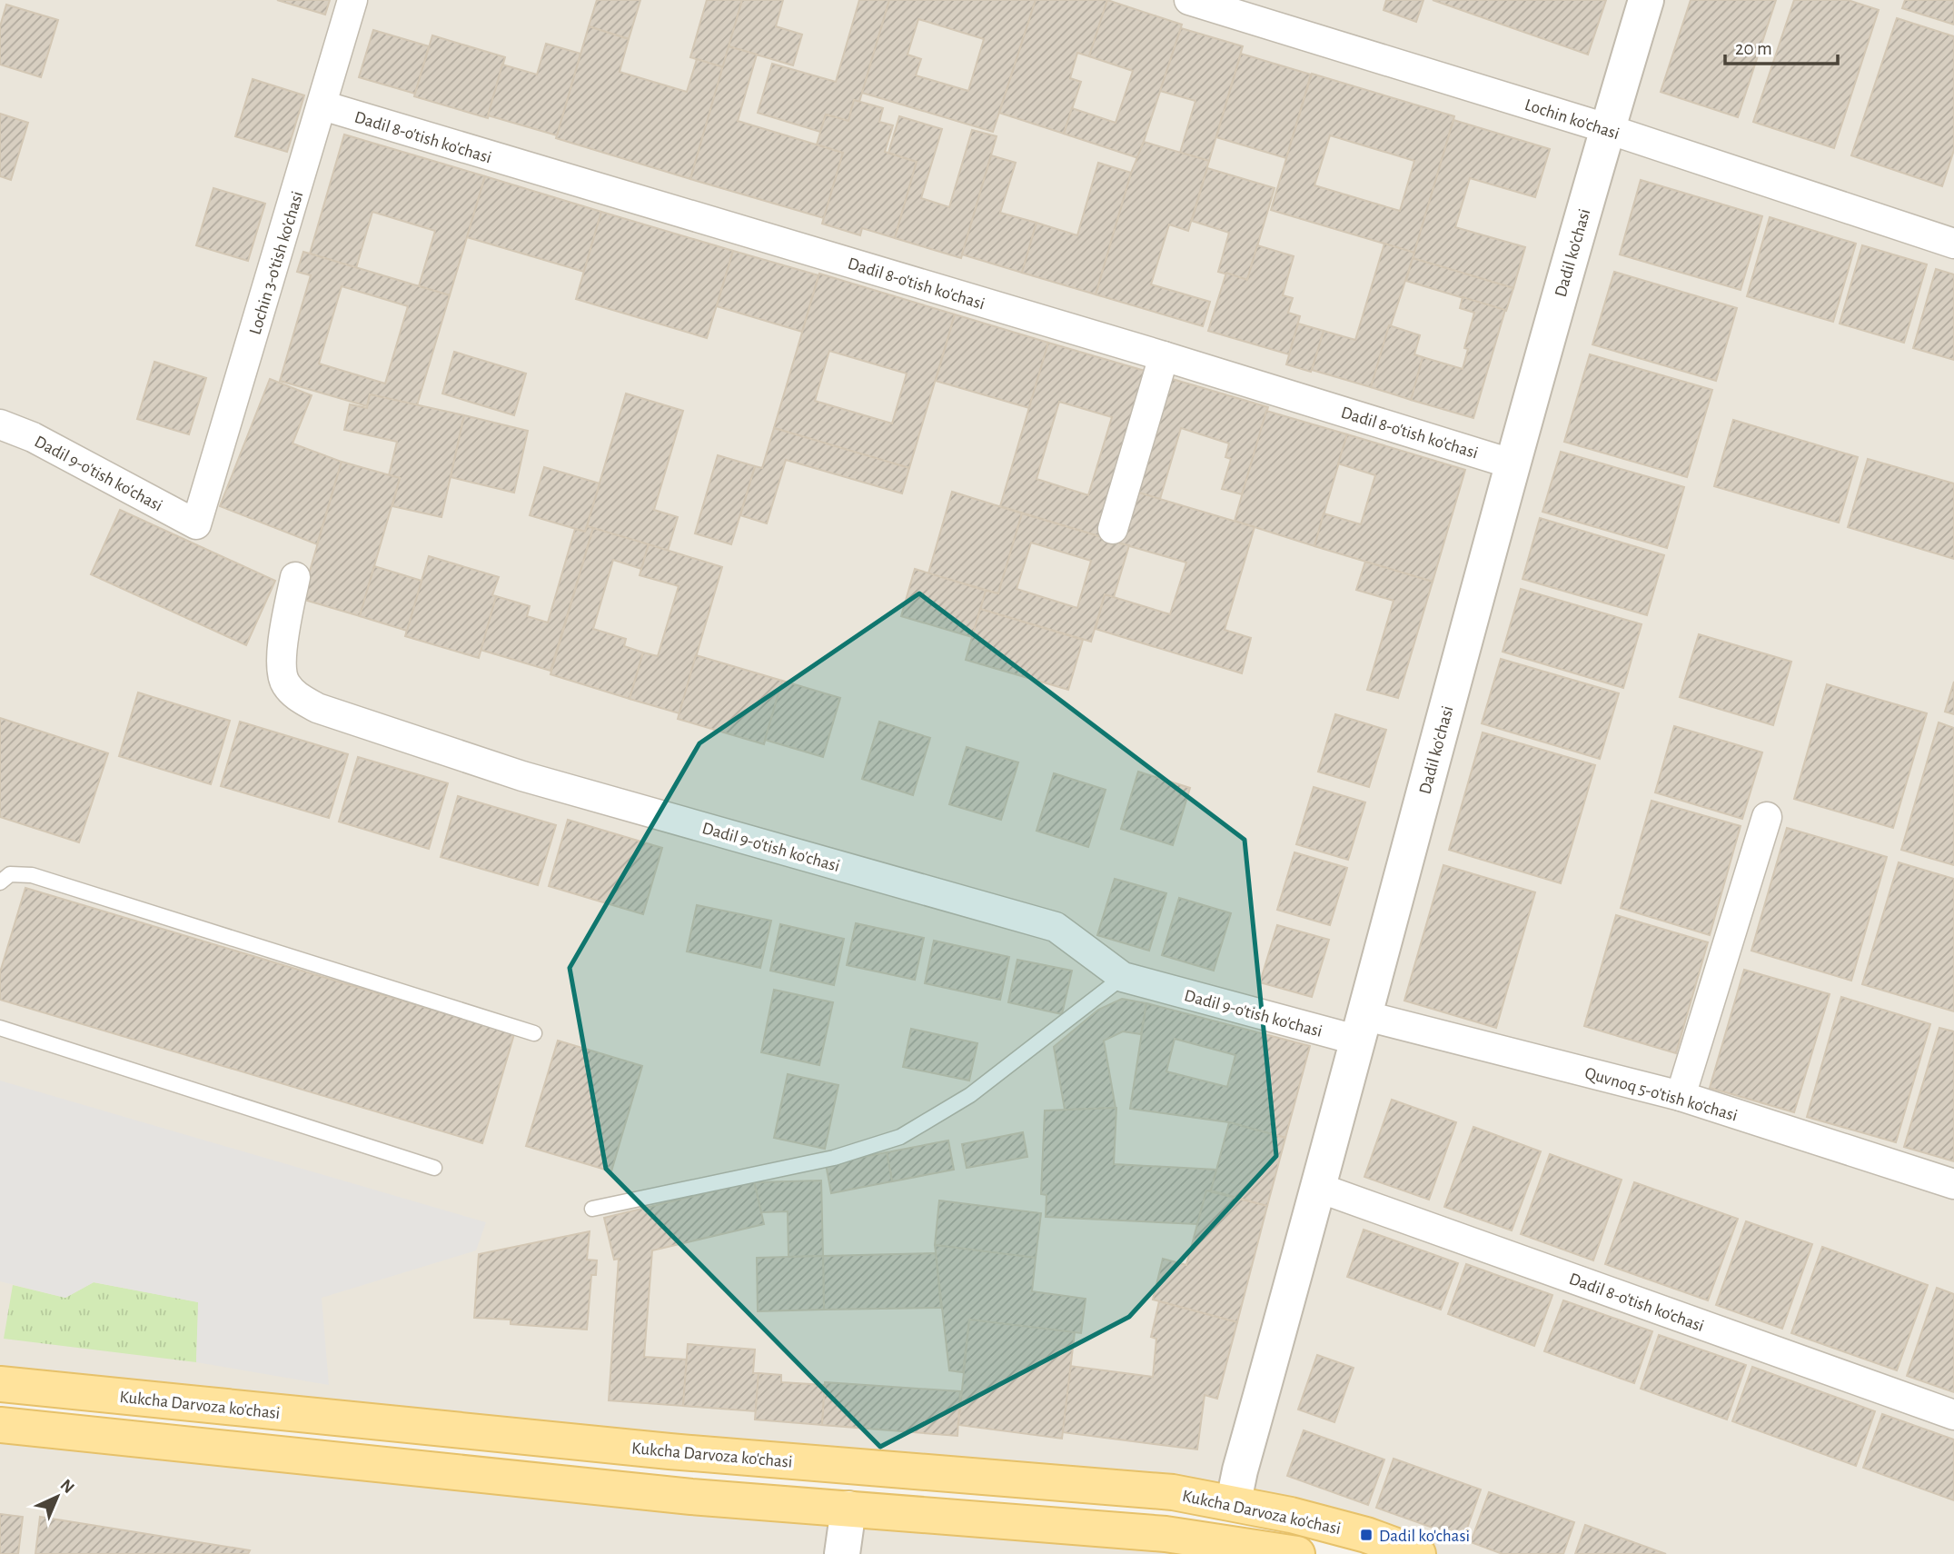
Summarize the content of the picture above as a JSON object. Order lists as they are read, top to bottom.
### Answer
{
  "streets": {
    "main road": ["Kukcha Darvoza ko'chasi"],
    "street": [
      "Lochin ko'chasi",
      "Dadil 8-o'tish ko'chasi",
      "Dadil ko'chasi",
      "Lochin 3-o'tish ko'chasi",
      "Dadil 9-o'tish ko'chasi",
      "Quvnoq 5-o'tish ko'chasi"
    ]
  },
  "crossings": [
    ["Lochin ko'chasi", "Dadil ko'chasi"],
    ["Dadil 8-o'tish ko'chasi", "Dadil ko'chasi"],
    ["Dadil 8-o'tish ko'chasi", "Lochin 3-o'tish ko'chasi"],
    ["Dadil ko'chasi", "Dadil 9-o'tish ko'chasi"],
    ["Dadil ko'chasi", "Quvnoq 5-o'tish ko'chasi"],
    ["Dadil ko'chasi", "Kukcha Darvoza ko'chasi"],
    ["Lochin 3-o'tish ko'chasi", "Dadil 9-o'tish ko'chasi"],
    ["Dadil 9-o'tish ko'chasi", "Quvnoq 5-o'tish ko'chasi"]
  ],
  "places": {
    "transit": ["Dadil ko'chasi"]
  },
  "scale_bar": "20 m",
  "north": "top right"
}
